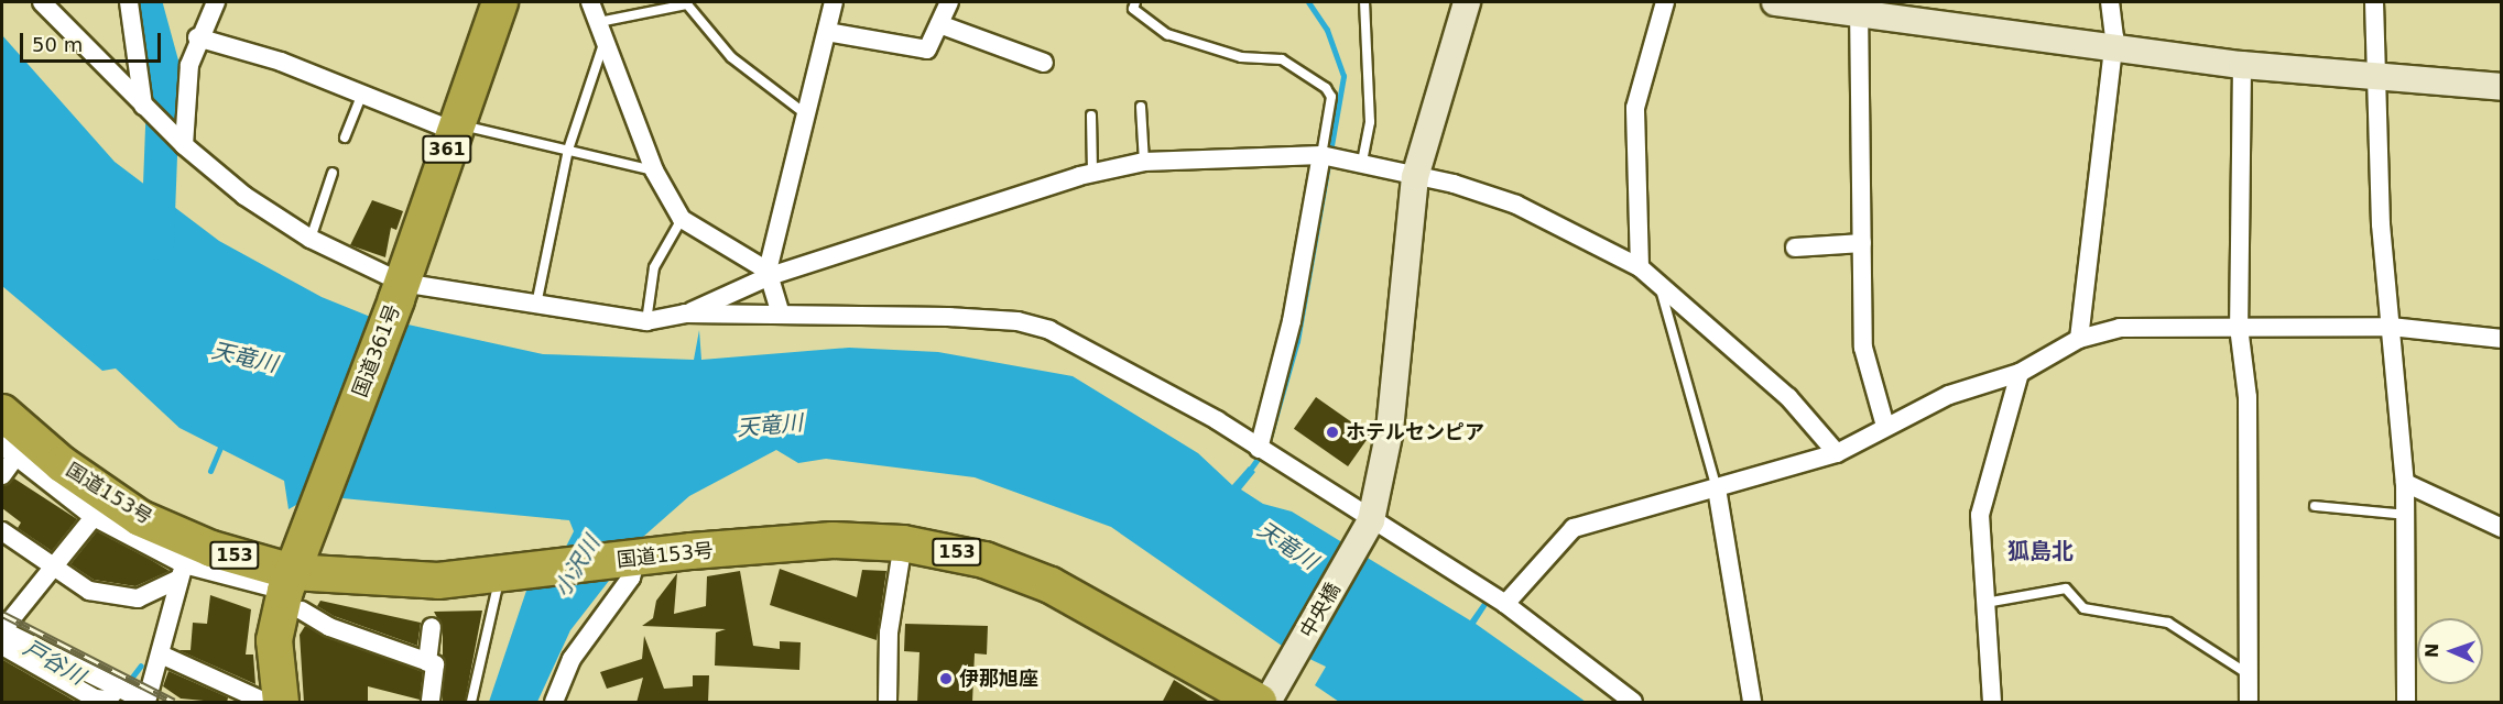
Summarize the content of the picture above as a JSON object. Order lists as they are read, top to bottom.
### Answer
{
  "streets": {
    "highway": [
      "361",
      "国道361号",
      "国道153号",
      "153"
    ],
    "street": ["中央橋"]
  },
  "crossings": [
    ["国道361号", "国道153号"],
    ["国道153号", "中央橋"]
  ],
  "districts": ["狐島北"],
  "water": ["天竜川", "小沢川", "戸谷川"],
  "places": ["ホテルセンピア", "伊那旭座"],
  "scale_bar": "50 m",
  "north": "left"
}
